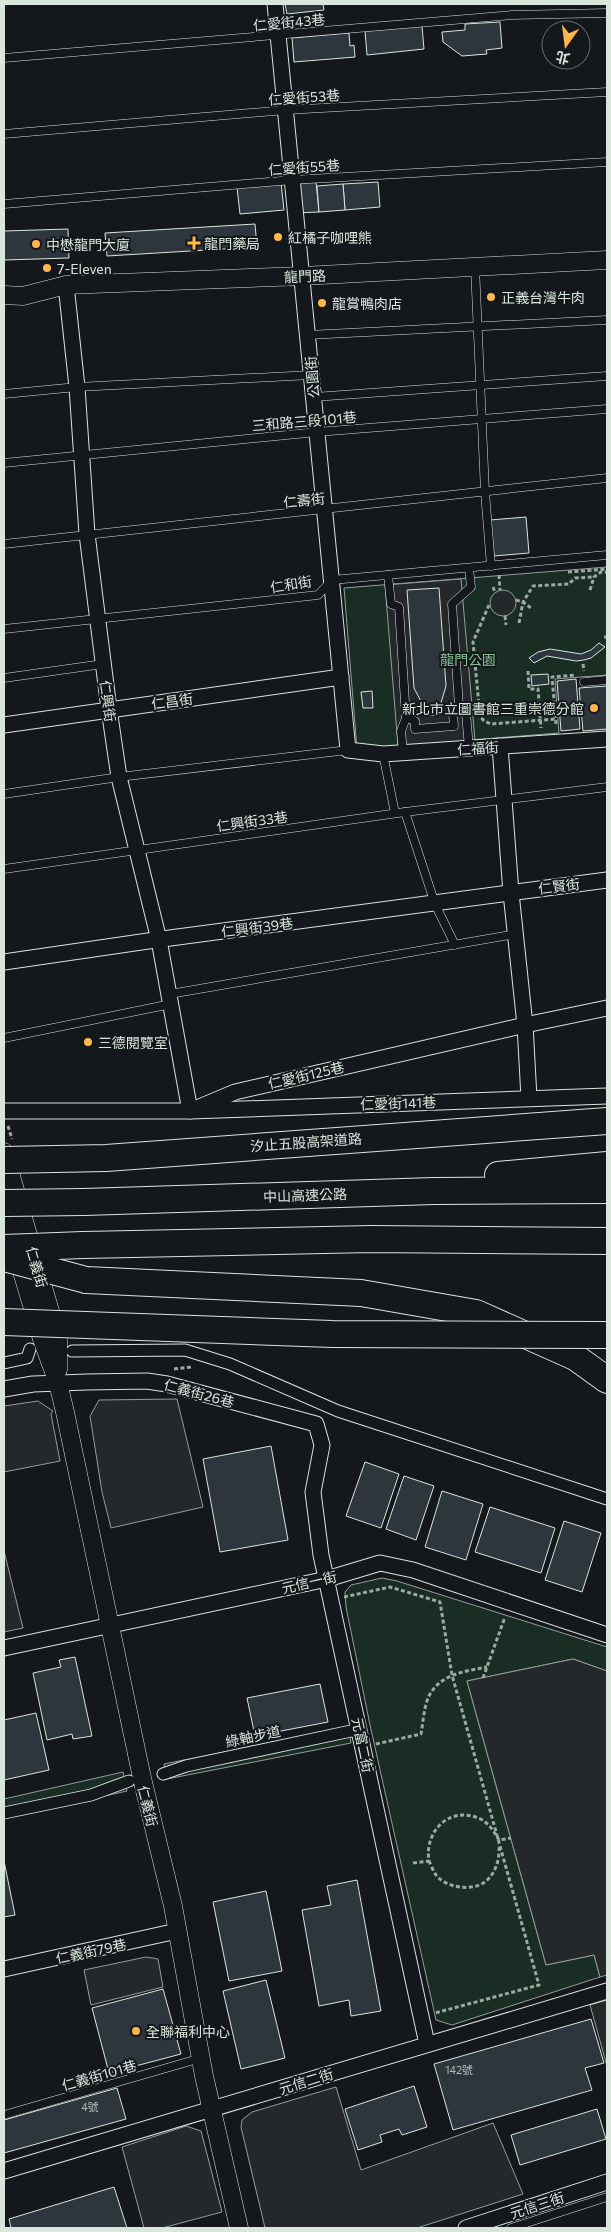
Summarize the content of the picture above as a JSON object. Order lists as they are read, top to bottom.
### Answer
{
  "streets": {
    "highway": ["汐止五股高架道路", "中山高速公路"],
    "street": [
      "龍門路",
      "公園街",
      "仁興街",
      "仁昌街",
      "仁福街",
      "仁賢街",
      "仁興街39巷",
      "仁愛街125巷",
      "仁愛街141巷",
      "仁義街",
      "仁義街26巷",
      "元信一街",
      "綠軸步道",
      "元富二街",
      "仁義街79巷",
      "元信二街",
      "元信三街"
    ],
    "lane": [
      "仁愛街43巷",
      "仁愛街53巷",
      "仁愛街55巷",
      "三和路三段101巷",
      "仁壽街",
      "仁和街",
      "仁興街33巷",
      "仁義街101巷"
    ]
  },
  "crossings": [
    ["仁愛街43巷", "公園街"],
    ["仁愛街53巷", "公園街"],
    ["仁愛街55巷", "公園街"],
    ["龍門路", "公園街"],
    ["龍門路", "仁興街"],
    ["公園街", "三和路三段101巷"],
    ["公園街", "仁壽街"],
    ["公園街", "仁和街"],
    ["公園街", "仁昌街"],
    ["公園街", "仁福街"],
    ["三和路三段101巷", "仁興街"],
    ["仁壽街", "仁興街"],
    ["仁和街", "仁興街"],
    ["仁興街", "仁昌街"],
    ["仁興街", "仁興街33巷"],
    ["仁興街", "仁興街39巷"],
    ["仁興街", "仁愛街125巷"],
    ["仁興街", "仁愛街141巷"],
    ["仁賢街", "仁興街39巷"],
    ["仁愛街125巷", "仁愛街141巷"],
    ["仁義街", "仁義街26巷"],
    ["仁義街", "元信一街"],
    ["仁義街", "仁義街79巷"],
    ["仁義街", "仁義街101巷"],
    ["仁義街", "元信二街"],
    ["仁義街26巷", "元富二街"],
    ["元信一街", "元富二街"],
    ["元富二街", "元信二街"]
  ],
  "parks": ["龍門公園"],
  "places": {
    "other": [
      "紅橘子咖哩熊",
      "中懋龍門大廈",
      "7-Eleven",
      "正義台灣牛肉",
      "龍賞鴨肉店",
      "新北市立圖書館三重崇德分館",
      "三德閱覽室",
      "全聯福利中心"
    ],
    "health": ["龍門藥局"]
  },
  "house_numbers": ["142號", "4號"],
  "north": "bottom"
}
